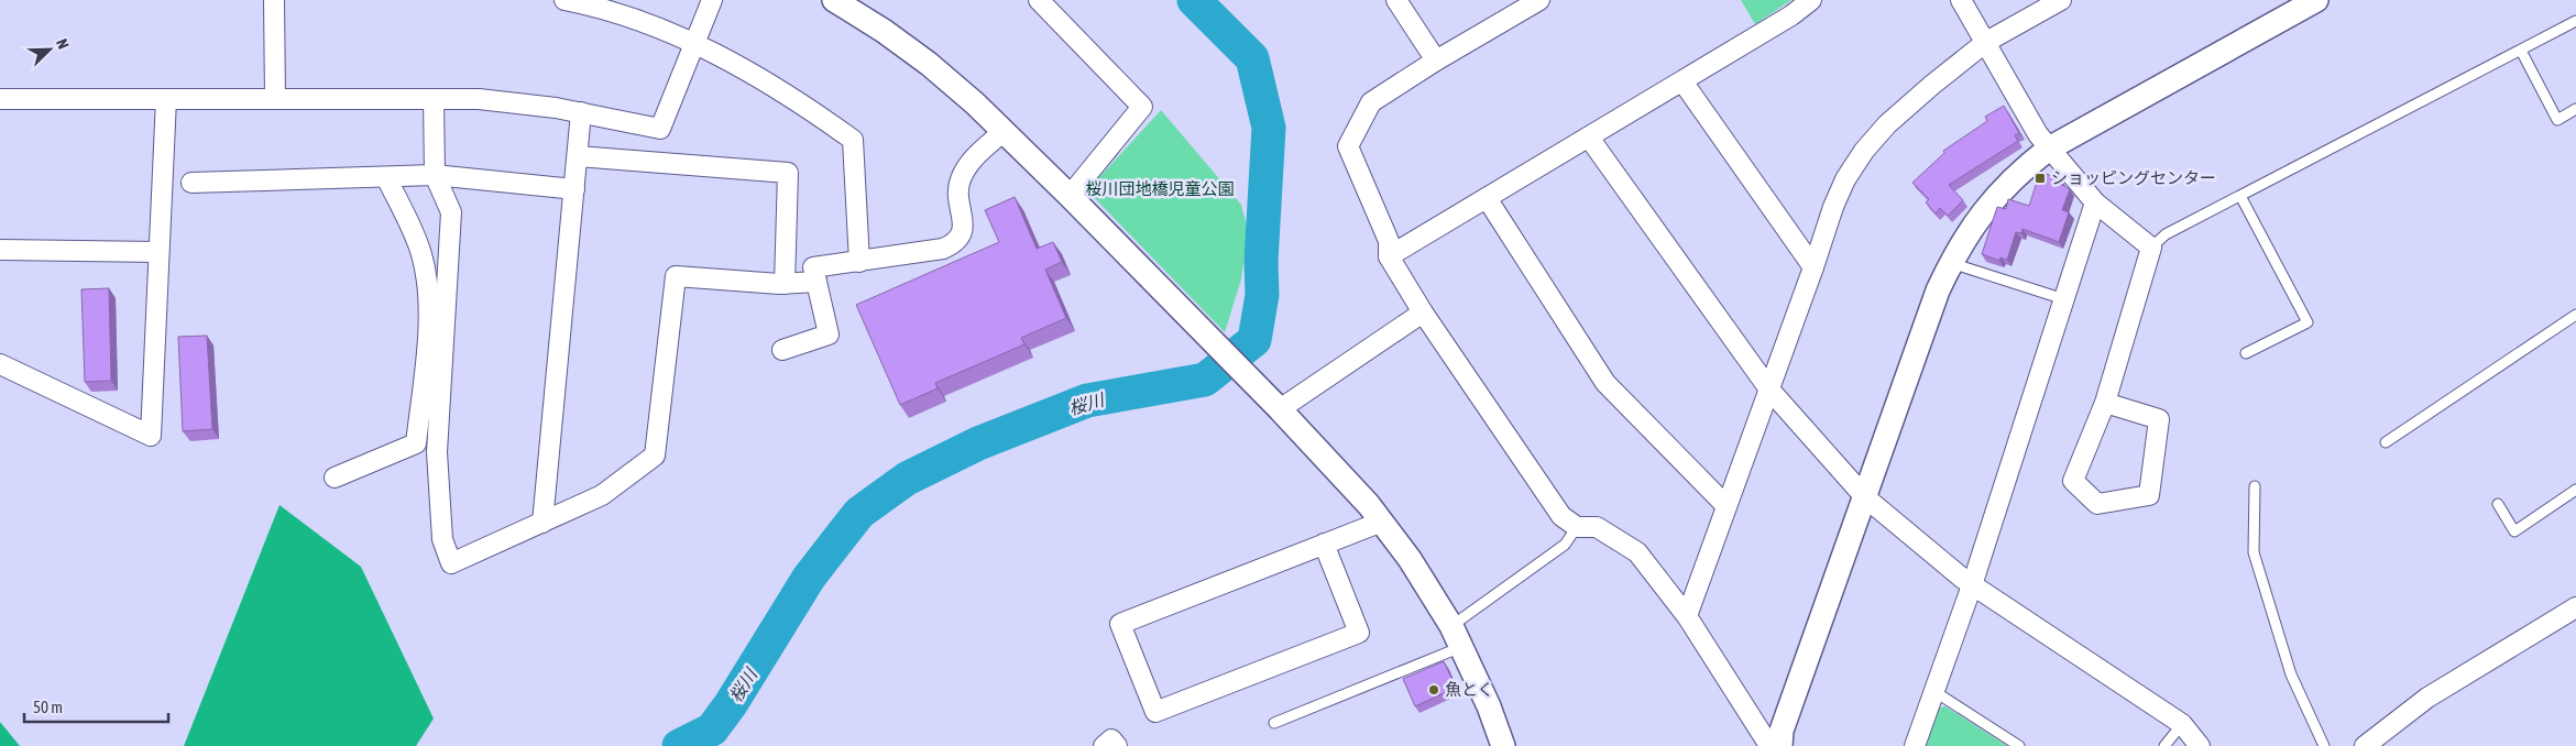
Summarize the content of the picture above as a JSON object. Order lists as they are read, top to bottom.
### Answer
{
  "water": ["桜川"],
  "parks": ["桜川団地橋児童公園"],
  "places": {
    "transit": ["ショッピングセンター"],
    "other": ["魚とく"]
  },
  "scale_bar": "50 m",
  "north": "top right"
}
